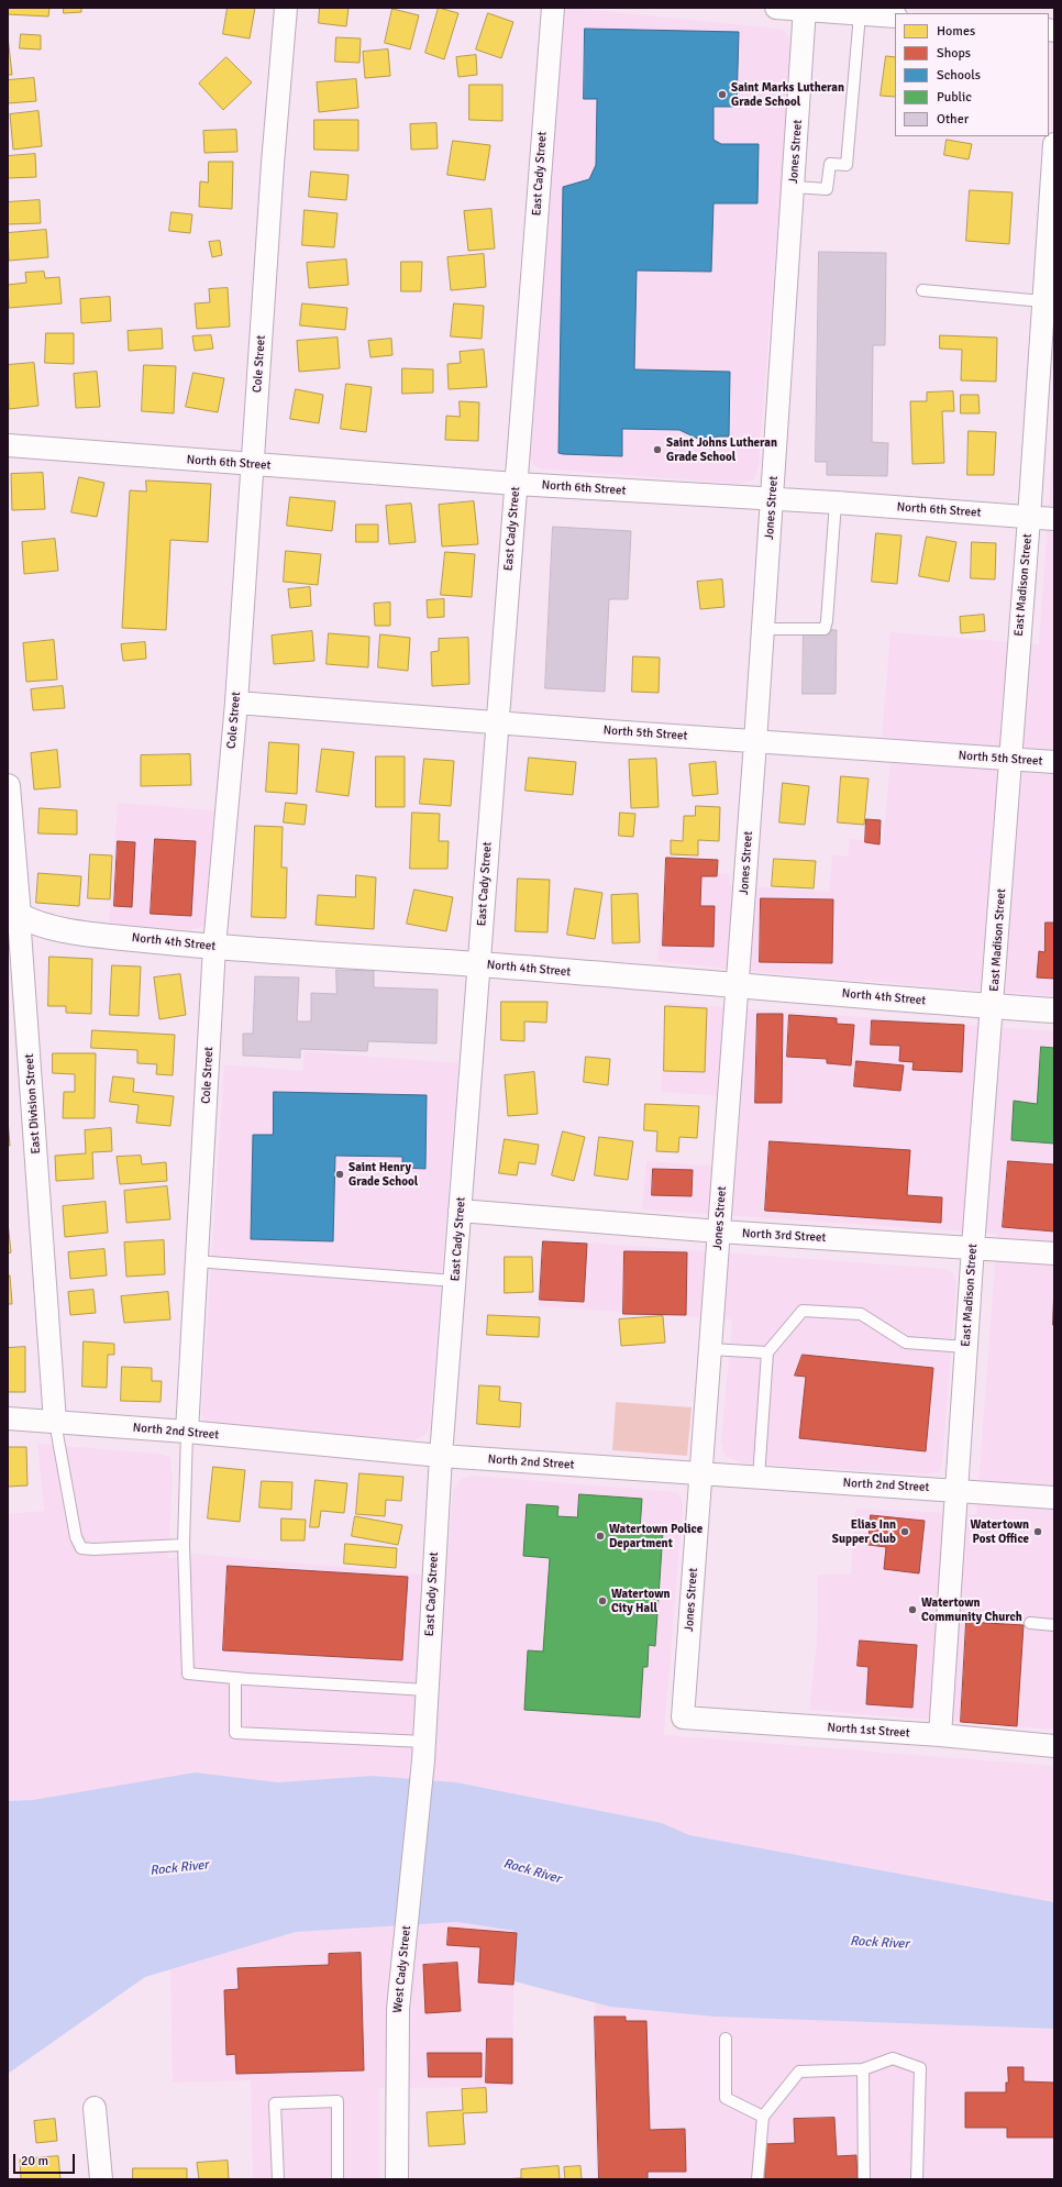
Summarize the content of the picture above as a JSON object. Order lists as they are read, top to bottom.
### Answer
{
  "streets": {
    "street": [
      "Jones Street",
      "East Cady Street",
      "Cole Street",
      "North 6th Street",
      "East Madison Street",
      "North 5th Street",
      "North 4th Street",
      "East Division Street",
      "North 3rd Street",
      "North 2nd Street",
      "North 1st Street",
      "West Cady Street"
    ]
  },
  "crossings": [
    ["Jones Street", "North 6th Street"],
    ["Jones Street", "North 5th Street"],
    ["Jones Street", "North 4th Street"],
    ["Jones Street", "North 3rd Street"],
    ["Jones Street", "North 2nd Street"],
    ["Jones Street", "North 1st Street"],
    ["East Cady Street", "North 6th Street"],
    ["East Cady Street", "North 5th Street"],
    ["East Cady Street", "North 4th Street"],
    ["East Cady Street", "North 3rd Street"],
    ["East Cady Street", "North 2nd Street"],
    ["East Cady Street", "West Cady Street"],
    ["Cole Street", "North 6th Street"],
    ["Cole Street", "North 5th Street"],
    ["Cole Street", "North 4th Street"],
    ["Cole Street", "North 2nd Street"],
    ["North 6th Street", "East Madison Street"],
    ["East Madison Street", "North 5th Street"],
    ["East Madison Street", "North 4th Street"],
    ["East Madison Street", "North 3rd Street"],
    ["East Madison Street", "North 2nd Street"],
    ["East Madison Street", "North 1st Street"],
    ["North 4th Street", "East Division Street"],
    ["East Division Street", "North 2nd Street"]
  ],
  "water": ["Rock River"],
  "places": [
    "Saint Marks Lutheran Grade School",
    "Saint Johns Lutheran Grade School",
    "Saint Henry Grade School",
    "Elias Inn Supper Club",
    "Watertown Post Office",
    "Watertown Police Department",
    "Watertown City Hall",
    "Watertown Community Church"
  ],
  "legend": [
    "Homes",
    "Shops",
    "Schools",
    "Public",
    "Other"
  ],
  "scale_bar": "20 m"
}
